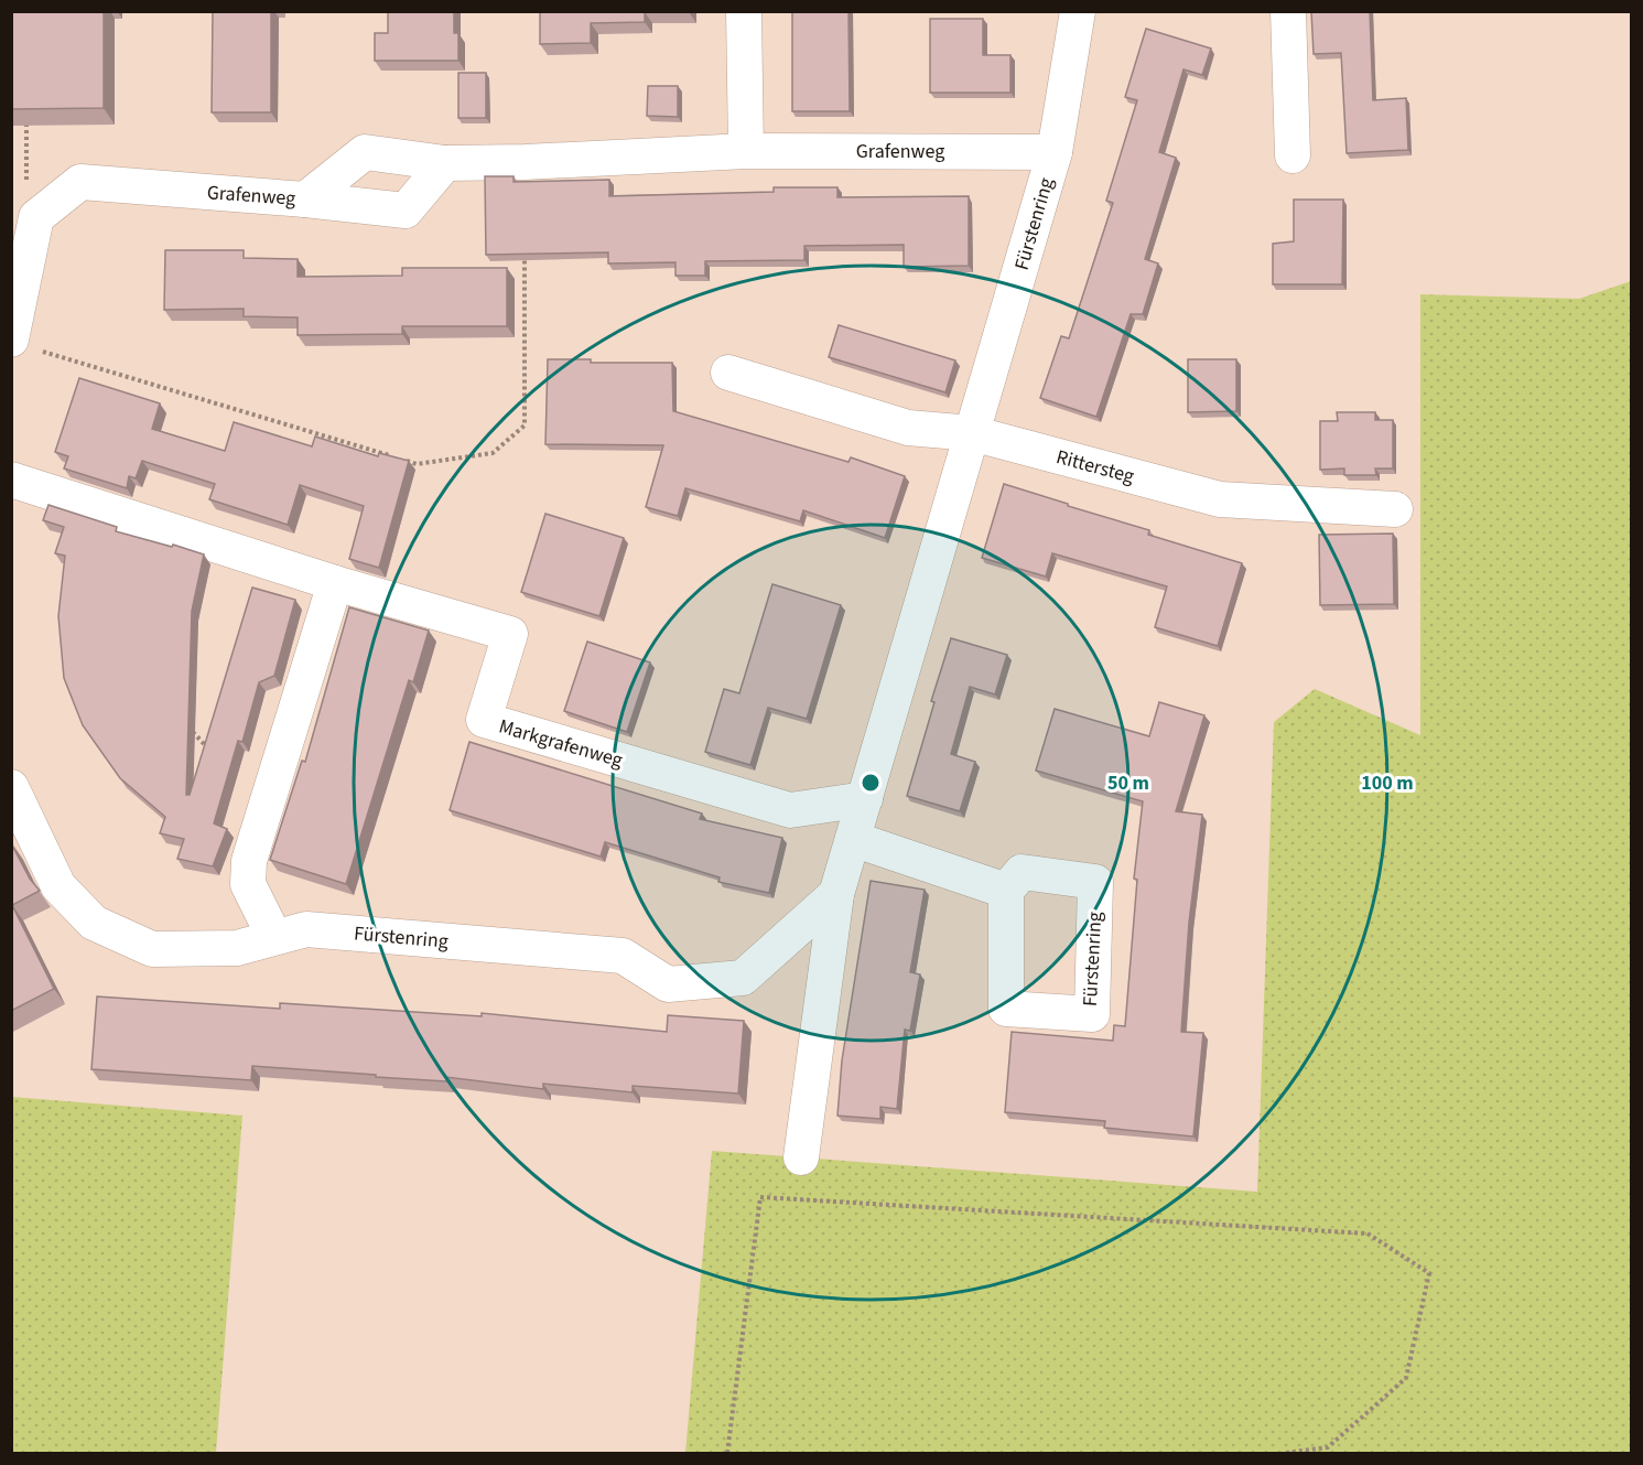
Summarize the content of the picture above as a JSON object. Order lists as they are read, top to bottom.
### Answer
{
  "streets": {
    "street": [
      "Grafenweg",
      "Fürstenring",
      "Rittersteg",
      "Markgrafenweg"
    ]
  },
  "crossings": [
    ["Grafenweg", "Fürstenring"],
    ["Fürstenring", "Rittersteg"],
    ["Fürstenring", "Markgrafenweg"]
  ],
  "rings": ["50 m", "100 m"]
}
